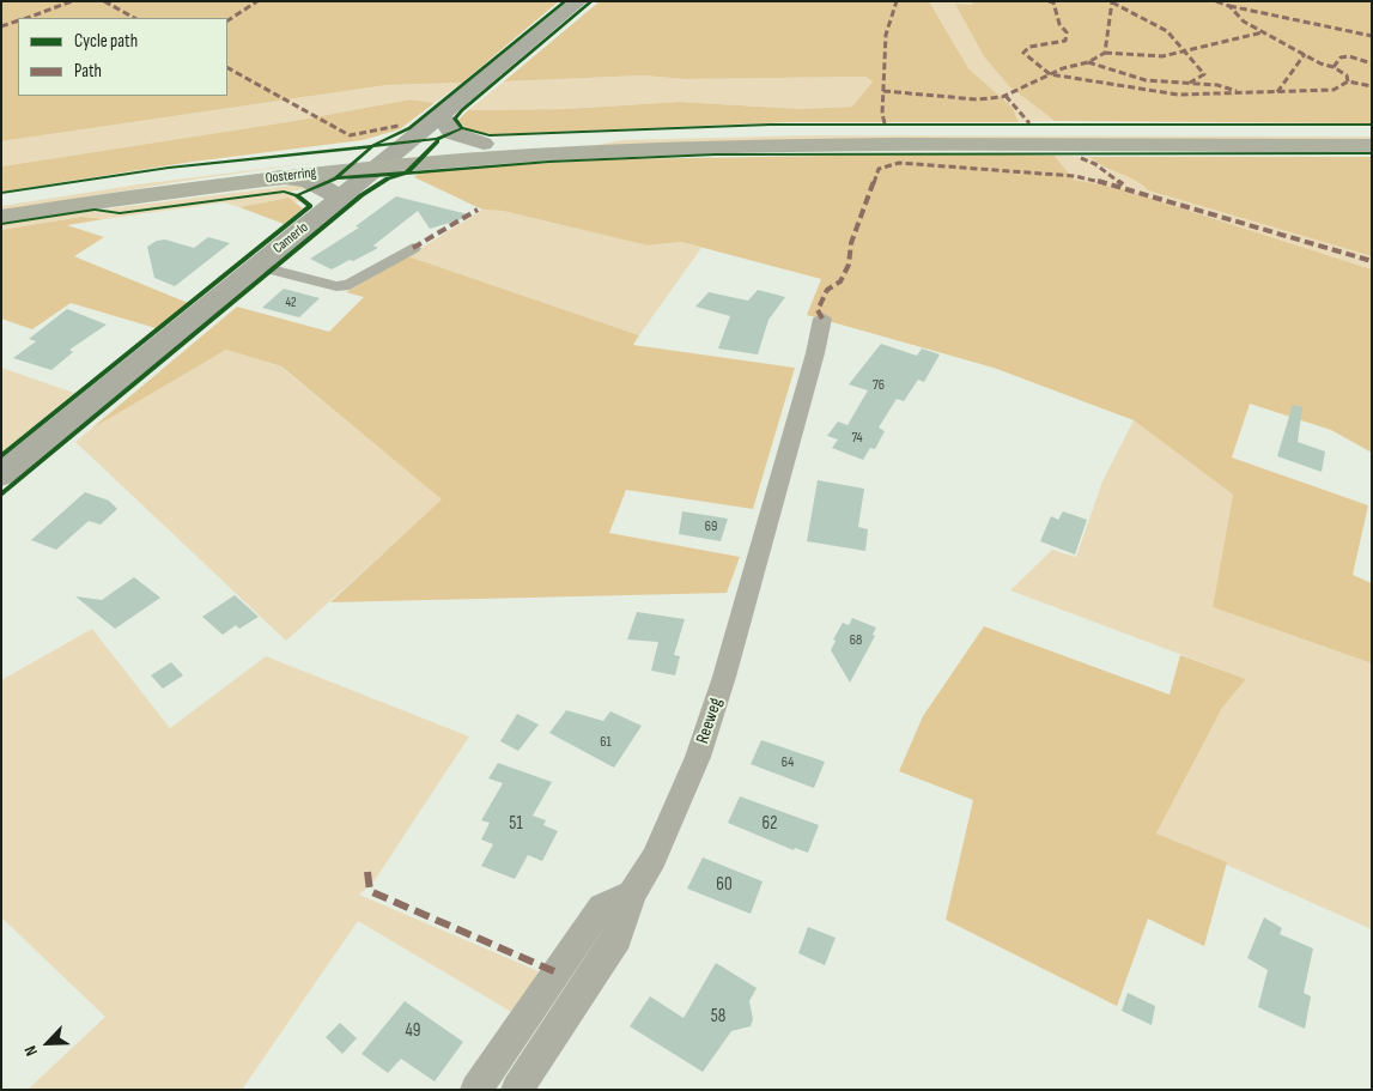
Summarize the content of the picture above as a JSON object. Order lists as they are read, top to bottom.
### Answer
{
  "streets": {
    "main road": ["Oosterring", "Camerlo"],
    "street": ["Reeweg"]
  },
  "crossings": [
    ["Oosterring", "Camerlo"]
  ],
  "house_numbers": [
    "42",
    "76",
    "74",
    "69",
    "68",
    "61",
    "64",
    "51",
    "62",
    "60",
    "58",
    "49"
  ],
  "legend": ["Cycle path", "Path"],
  "north": "bottom left"
}
